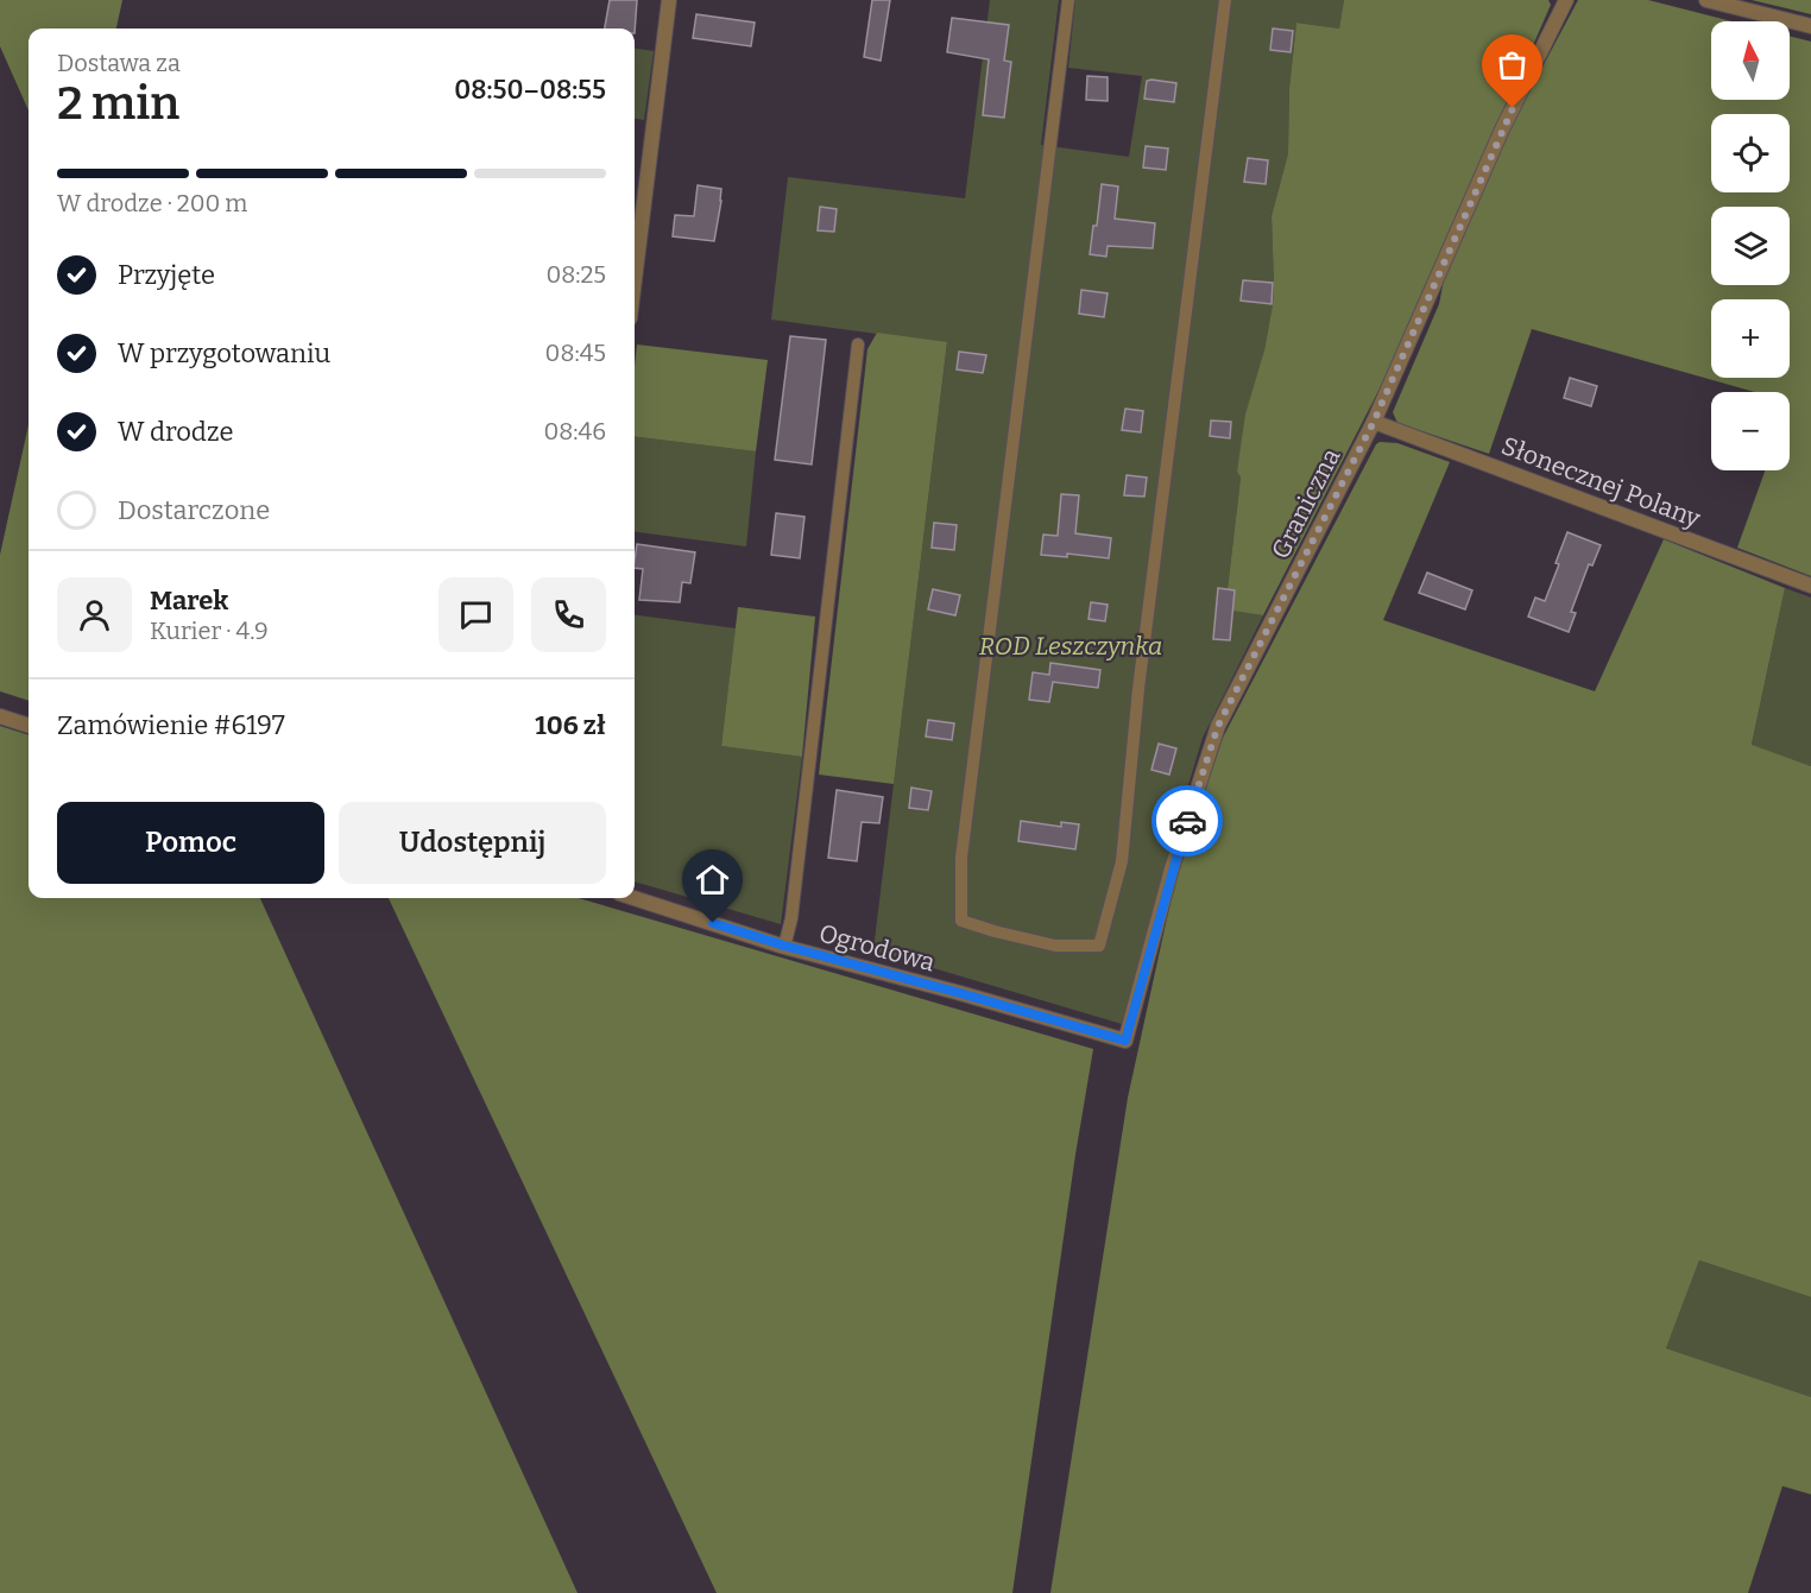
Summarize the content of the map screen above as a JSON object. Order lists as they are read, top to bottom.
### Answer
{
  "streets": {
    "street": ["Słonecznej Polany", "Graniczna", "Ogrodowa"]
  },
  "crossings": [
    ["Słonecznej Polany", "Graniczna"],
    ["Graniczna", "Ogrodowa"]
  ],
  "parks": ["ROD Leszczynka"],
  "north": "top",
  "page": {
    "map_buttons": ["+", "−"],
    "heading": ["2 min", "Dostawa za", "08:50–08:55"],
    "panel": [
      "Marek",
      "Kurier · 4.9",
      "Zamówienie #6197",
      "106 zł"
    ],
    "bar": "W drodze · 200 m",
    "list": [
      ["Przyjęte", "08:25"],
      ["W przygotowaniu", "08:45"],
      ["W drodze", "08:46"],
      "Dostarczone"
    ],
    "buttons": ["Pomoc", "Udostępnij"]
  }
}
